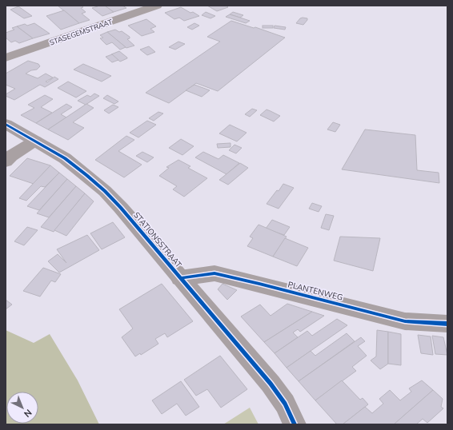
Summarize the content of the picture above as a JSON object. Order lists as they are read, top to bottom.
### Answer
{
  "streets": {
    "street": ["STASEGEMSTRAAT", "STATIONSSTRAAT", "PLANTENWEG"]
  },
  "crossings": [
    ["STATIONSSTRAAT", "PLANTENWEG"]
  ],
  "north": "bottom right"
}
